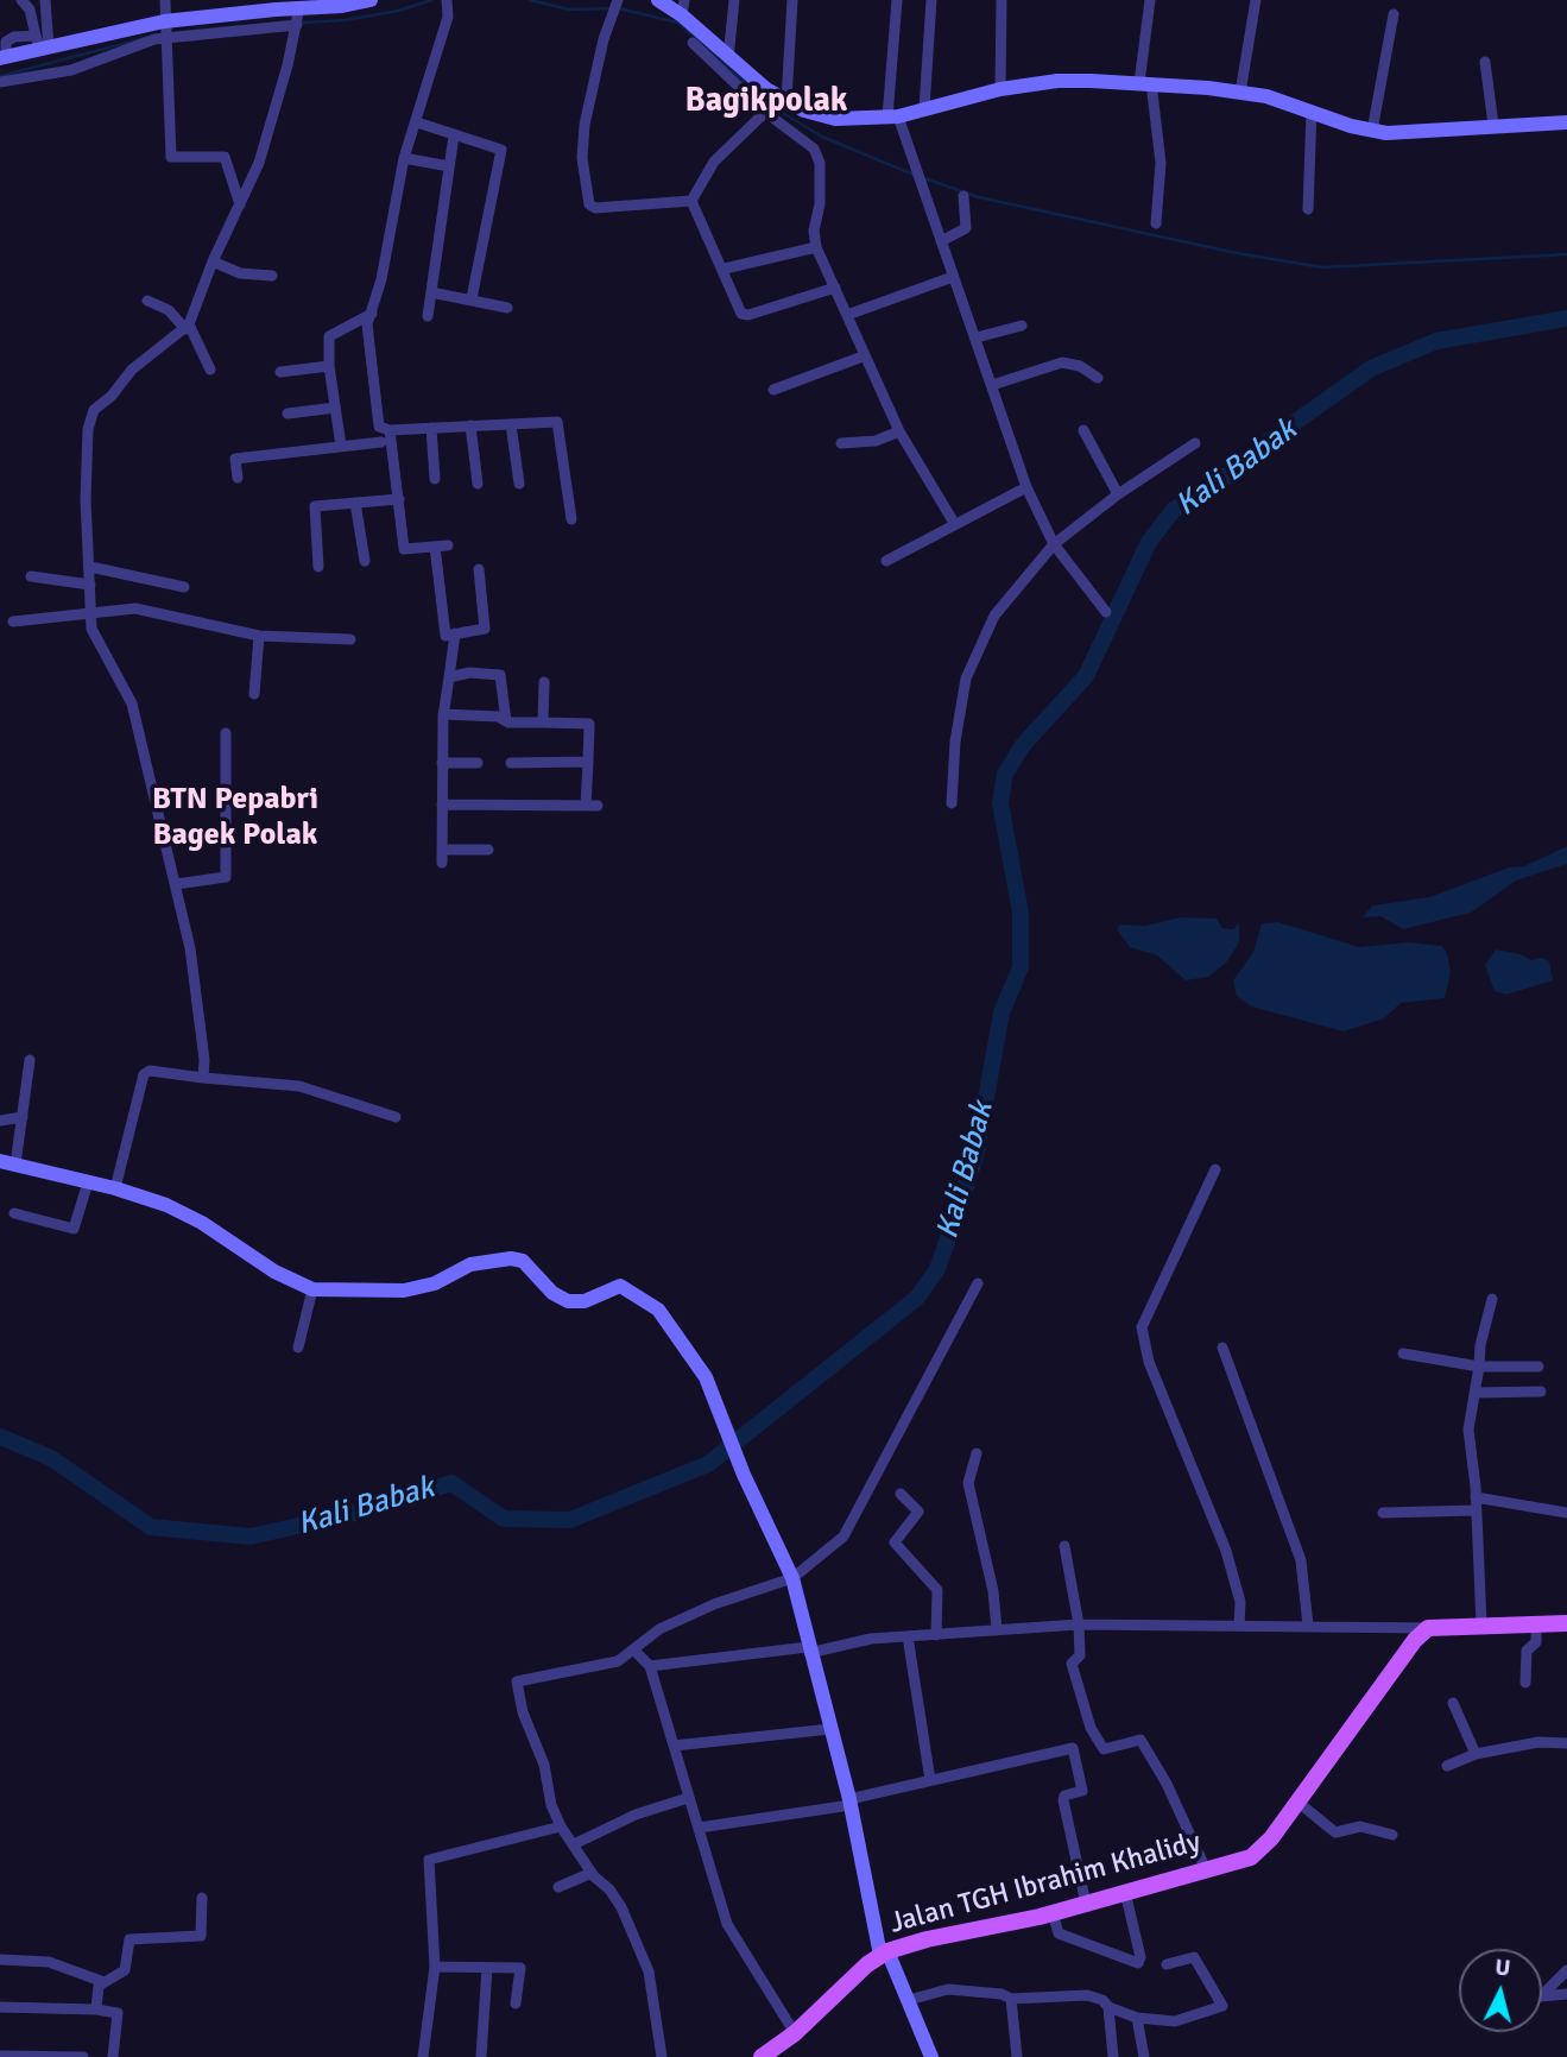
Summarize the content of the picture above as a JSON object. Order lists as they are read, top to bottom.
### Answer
{
  "streets": {
    "main road": ["Jalan TGH Ibrahim Khalidy"]
  },
  "districts": ["Bagikpolak", "BTN Pepabri Bagek Polak"],
  "water": ["Kali Babak"],
  "north": "top"
}
